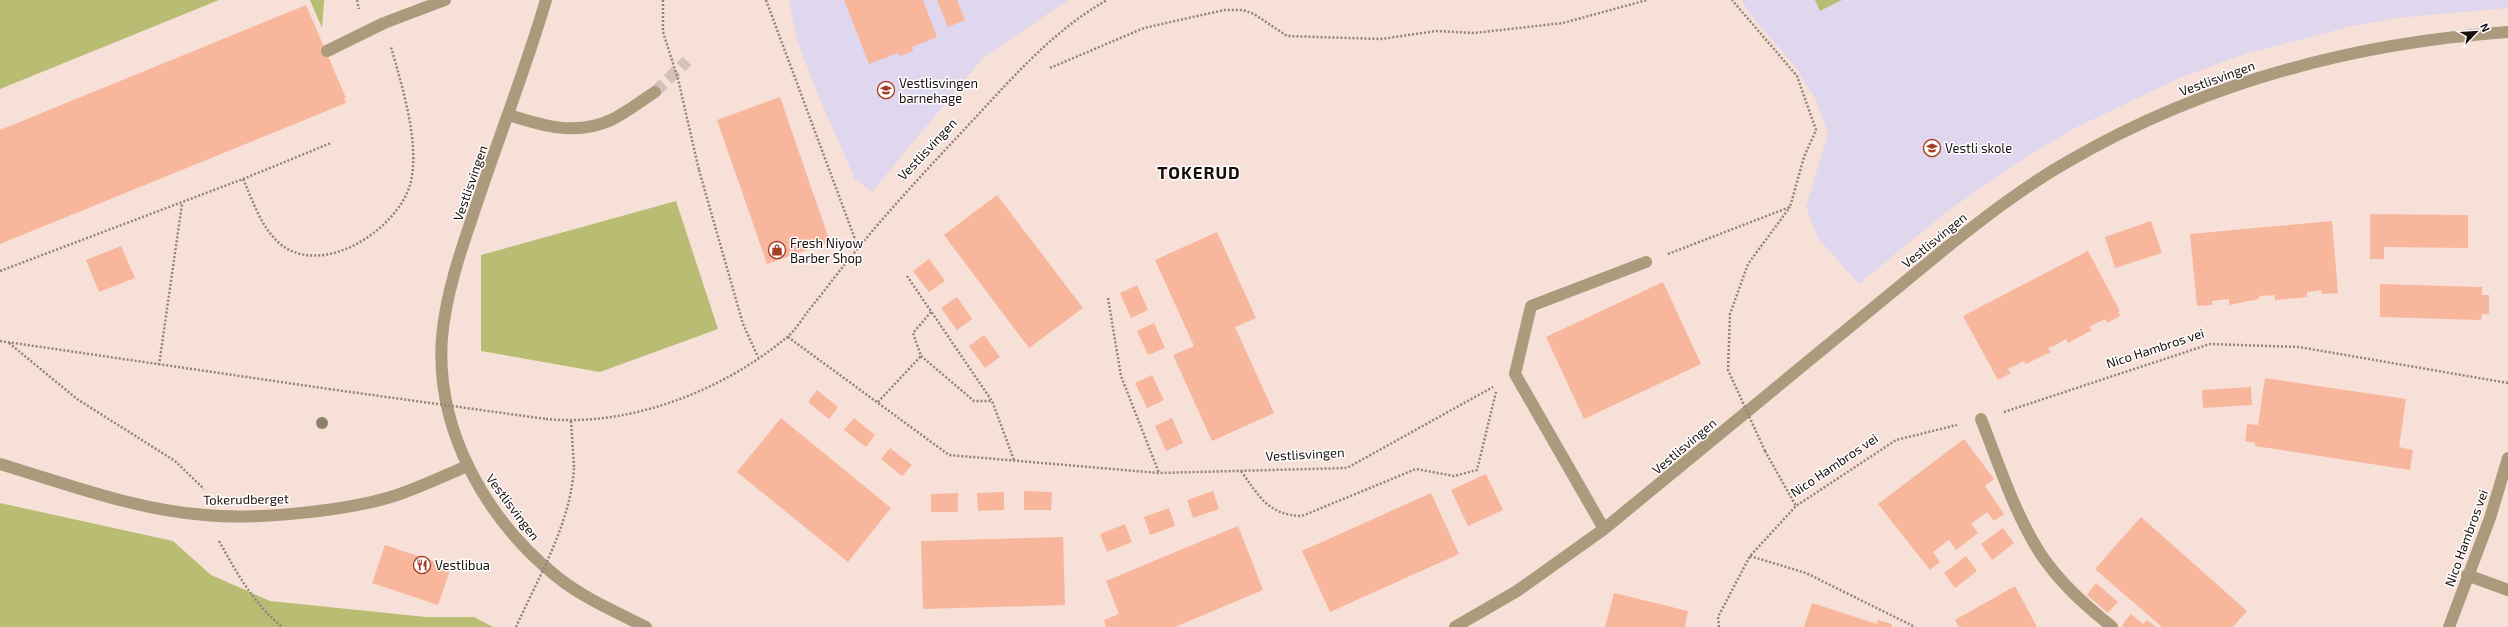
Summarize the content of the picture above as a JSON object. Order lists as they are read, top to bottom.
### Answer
{
  "streets": {
    "street": ["Vestlisvingen", "Nico Hambros vei", "Tokerudberget"]
  },
  "crossings": [
    ["Vestlisvingen", "Tokerudberget"]
  ],
  "districts": ["TOKERUD"],
  "places": {
    "school or university": ["Vestlisvingen barnehage", "Vestli skole"],
    "shop": ["Fresh Niyow Barber Shop"],
    "restaurant": ["Vestlibua"]
  },
  "north": "top right"
}
